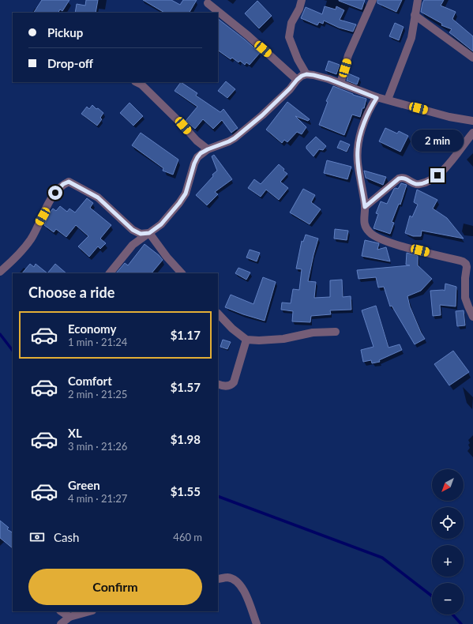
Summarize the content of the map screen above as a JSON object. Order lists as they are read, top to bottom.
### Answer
{
  "north": "bottom left",
  "page": {
    "banner": ["Pickup", "Drop-off"],
    "bubble": "2 min",
    "heading": "Choose a ride",
    "list": [
      {
        "name": "Economy",
        "note": "1 min · 21:24",
        "value": "$1.17"
      },
      {
        "name": "Comfort",
        "note": "2 min · 21:25",
        "value": "$1.57"
      },
      {
        "name": "XL",
        "note": "3 min · 21:26",
        "value": "$1.98"
      },
      {
        "name": "Green",
        "note": "4 min · 21:27",
        "value": "$1.55"
      }
    ],
    "map_buttons": ["+", "−"],
    "pay": ["Cash", "460 m"],
    "buttons": "Confirm"
  }
}
